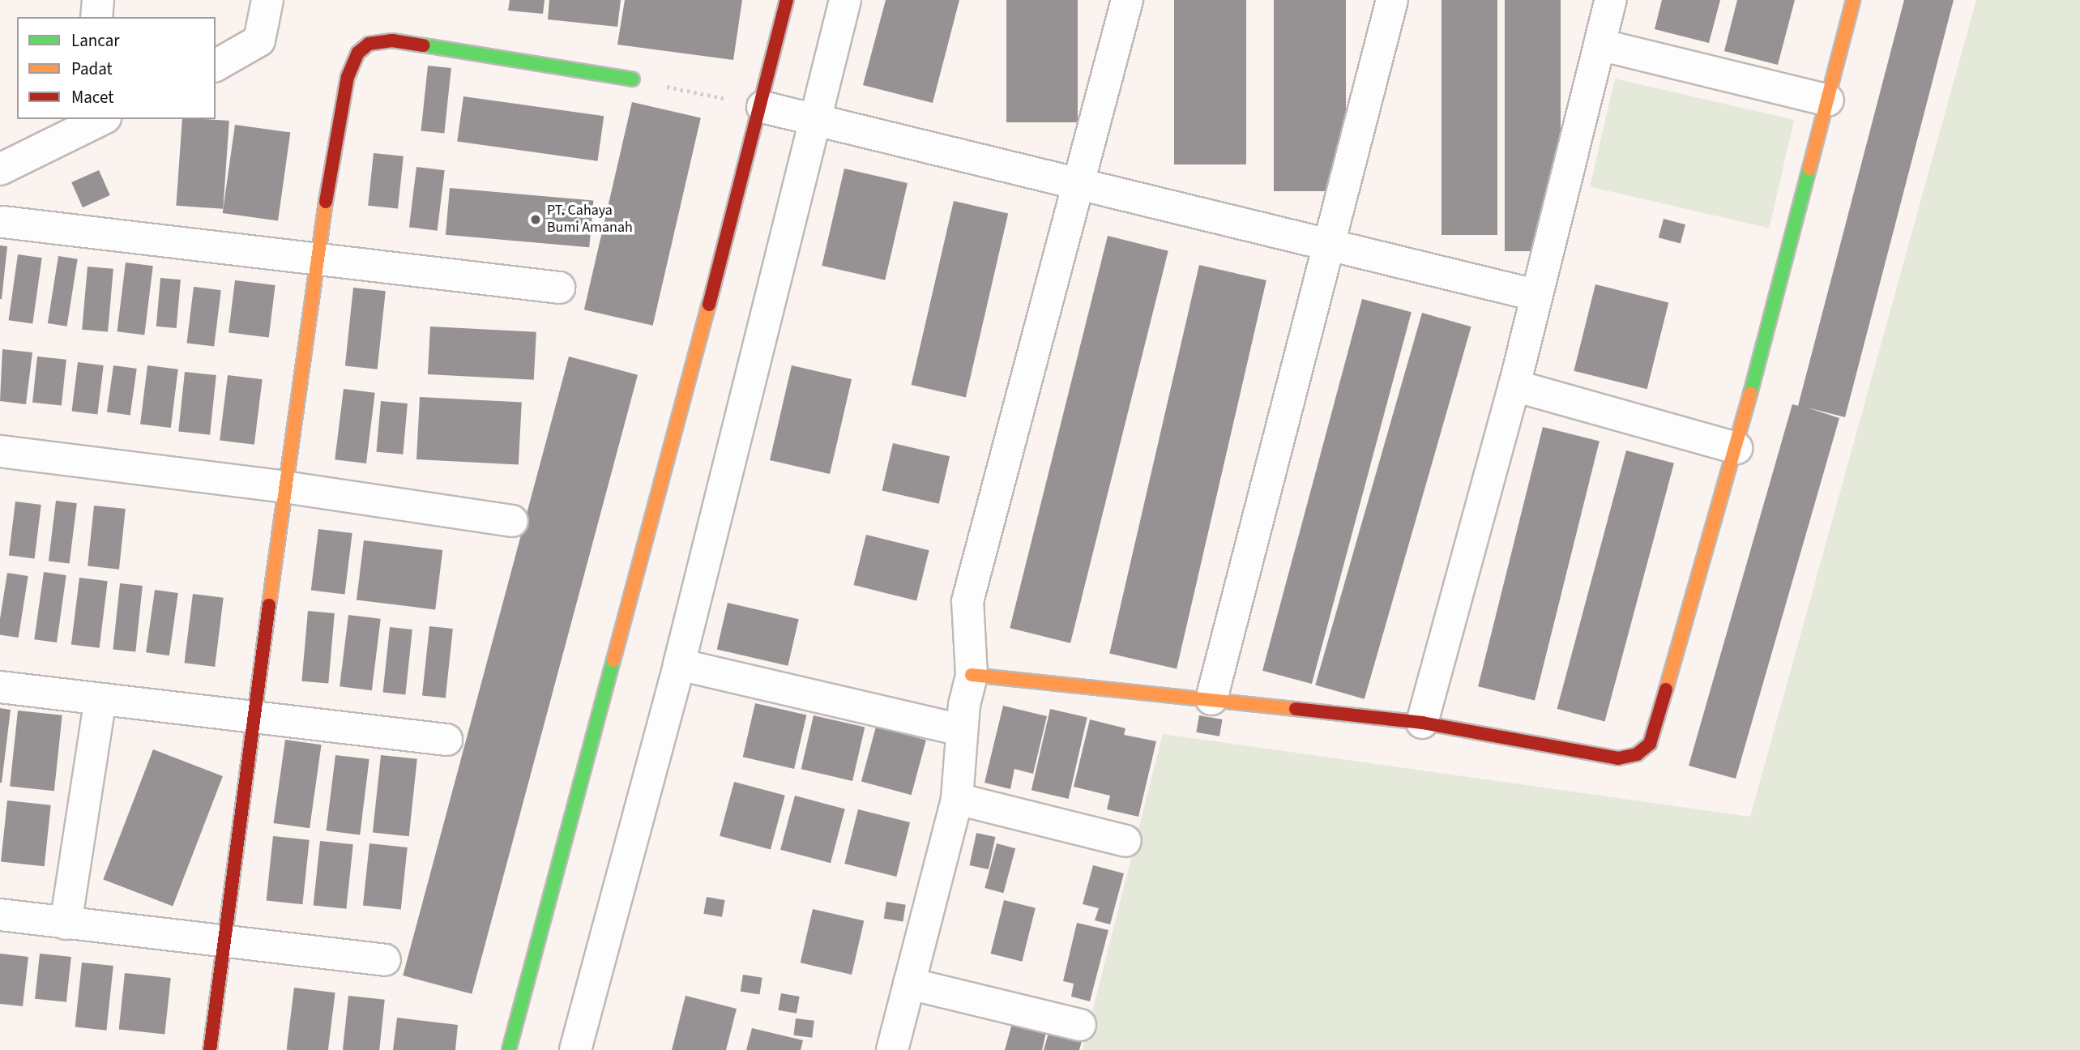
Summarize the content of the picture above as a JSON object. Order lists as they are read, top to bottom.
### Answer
{
  "places": ["PT. Cahaya Bumi Amanah"],
  "legend": ["Lancar", "Padat", "Macet"]
}
